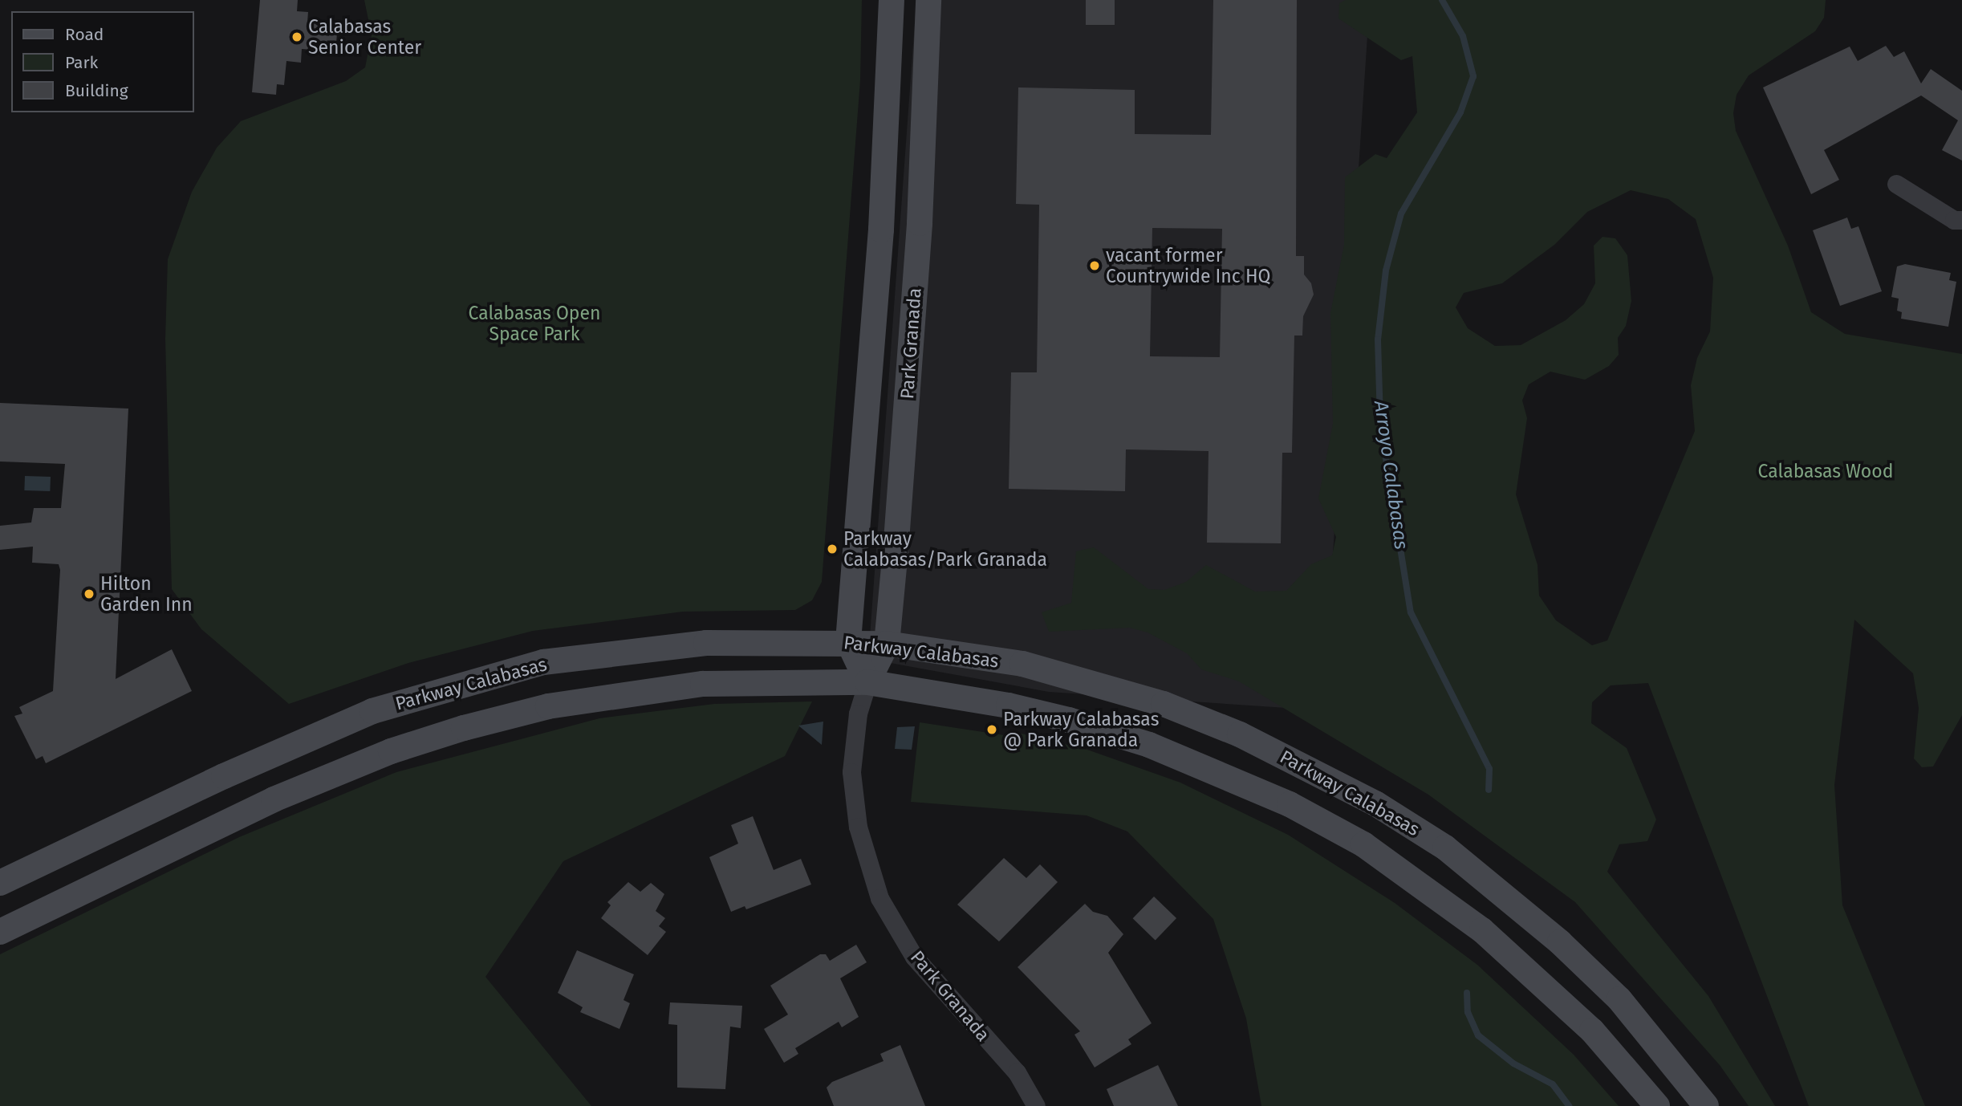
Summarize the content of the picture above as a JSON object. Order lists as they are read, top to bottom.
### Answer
{
  "streets": {
    "street": ["Park Granada", "Parkway Calabasas"]
  },
  "crossings": [
    ["Park Granada", "Parkway Calabasas"]
  ],
  "water": ["Arroyo Calabasas"],
  "parks": ["Calabasas Open Space Park", "Calabasas Wood"],
  "places": [
    "Calabasas Senior Center",
    "vacant former Countrywide Inc HQ",
    "Parkway Calabasas/Park Granada",
    "Hilton Garden Inn",
    "Parkway Calabasas @ Park Granada"
  ],
  "legend": ["Road", "Park", "Building"]
}
